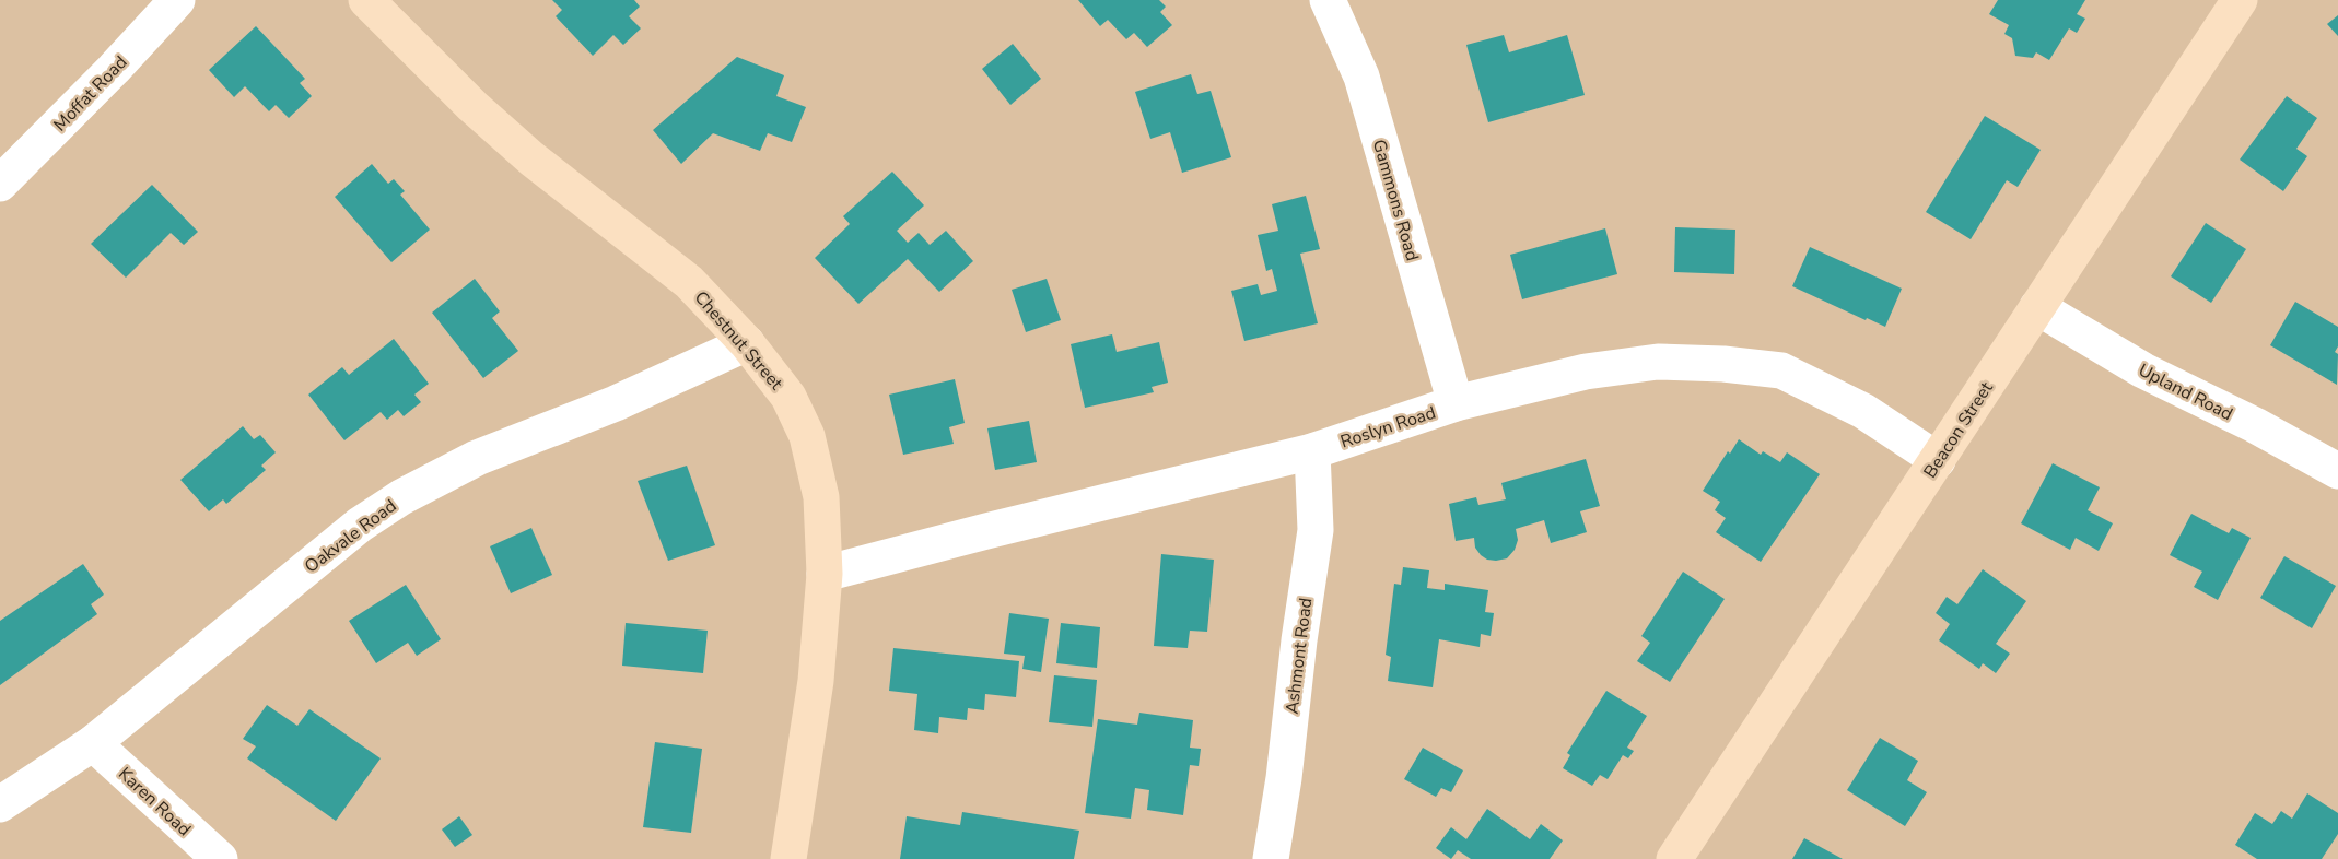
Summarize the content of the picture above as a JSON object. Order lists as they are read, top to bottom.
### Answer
{
  "streets": {
    "main road": ["Chestnut Street", "Beacon Street"],
    "street": [
      "Moffat Road",
      "Gammons Road",
      "Upland Road",
      "Roslyn Road",
      "Oakvale Road",
      "Ashmont Road",
      "Karen Road"
    ]
  },
  "crossings": [
    ["Gammons Road", "Roslyn Road"],
    ["Chestnut Street", "Roslyn Road"],
    ["Chestnut Street", "Oakvale Road"],
    ["Upland Road", "Beacon Street"],
    ["Roslyn Road", "Beacon Street"],
    ["Roslyn Road", "Ashmont Road"],
    ["Oakvale Road", "Karen Road"]
  ]
}
